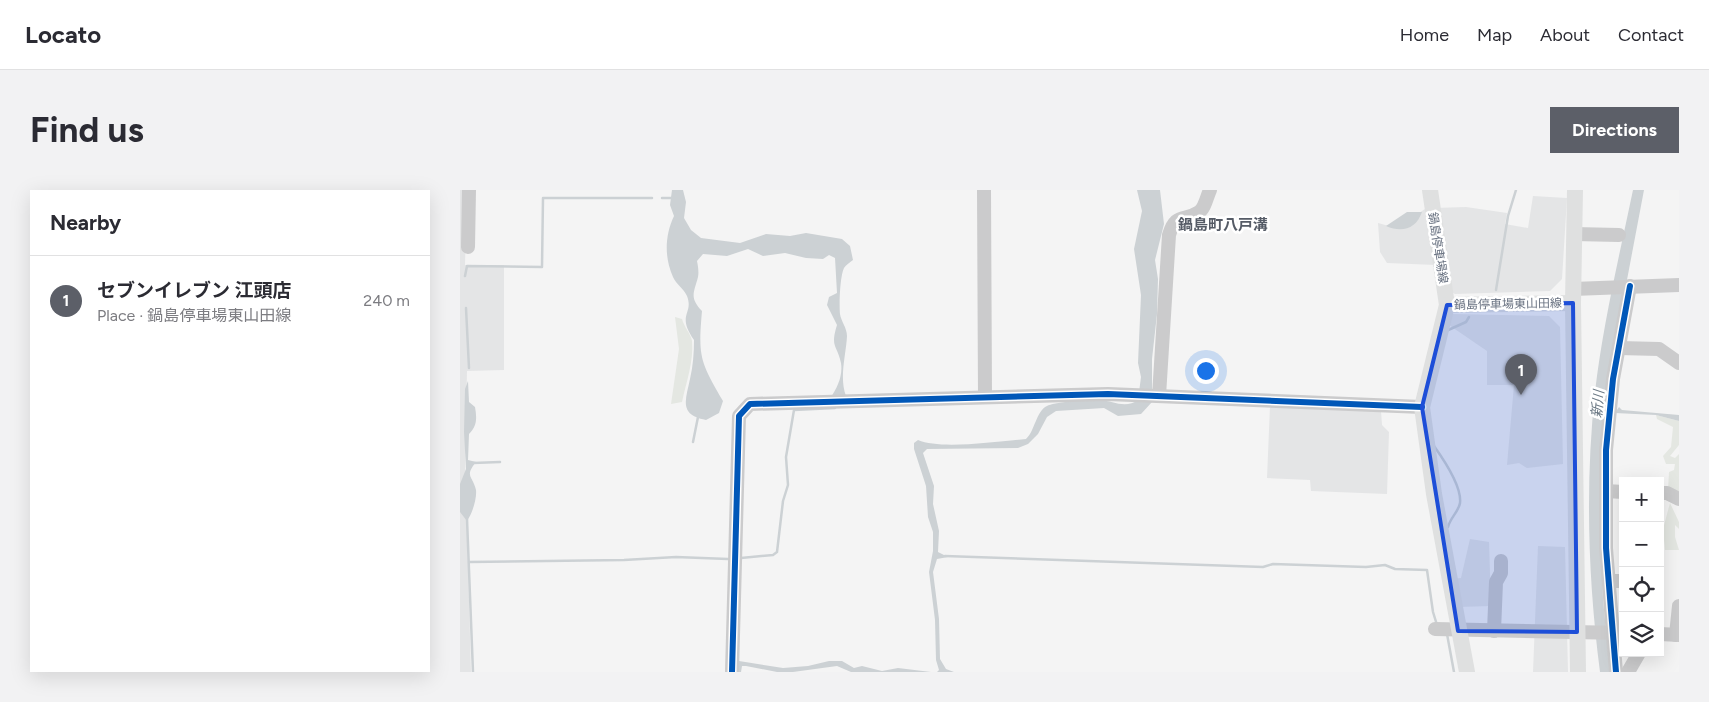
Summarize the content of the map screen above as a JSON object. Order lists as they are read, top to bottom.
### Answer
{
  "streets": {
    "main road": ["鍋島停車場線", "鍋島停車場東山田線"]
  },
  "crossings": [
    ["鍋島停車場線", "鍋島停車場東山田線"]
  ],
  "districts": ["鍋島町八戸溝"],
  "water": ["新川"],
  "page": {
    "header": "Locato",
    "nav": [
      "Home",
      "Map",
      "About",
      "Contact"
    ],
    "buttons": "Directions",
    "title": "Find us",
    "heading": "Nearby",
    "list": [
      {
        "mark": "1",
        "name": "セブンイレブン 江頭店",
        "note": "Place · 鍋島停車場東山田線",
        "value": "240 m"
      }
    ],
    "pins": "1",
    "map_buttons": ["+", "−"]
  }
}
